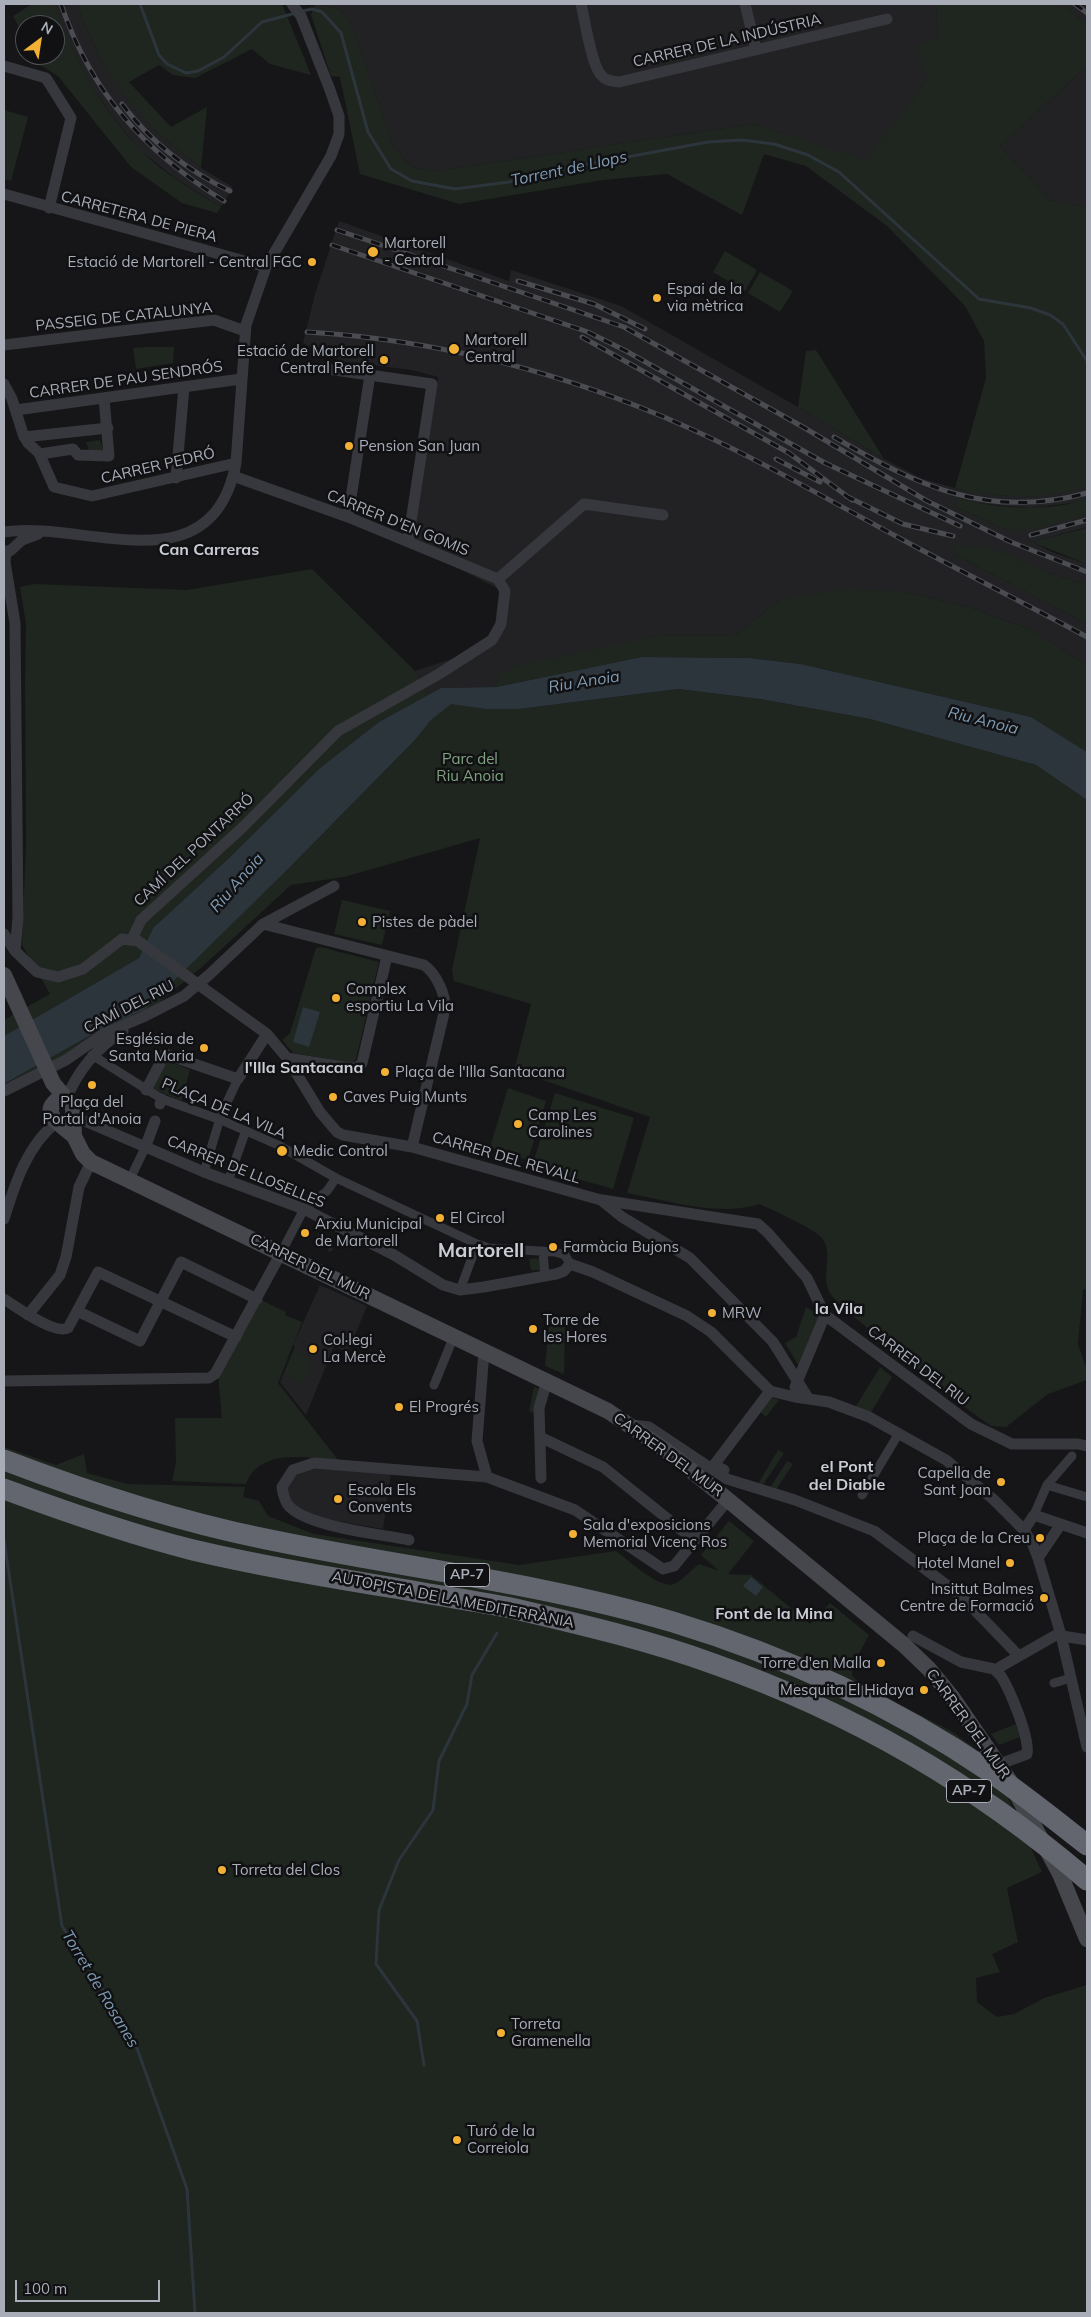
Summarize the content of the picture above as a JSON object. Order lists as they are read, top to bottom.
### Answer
{
  "streets": {
    "highway": ["AP-7", "AUTOPISTA DE LA MEDITERRÀNIA"],
    "main road": ["CARRER DEL MUR"],
    "street": [
      "CARRER DE LA INDÚSTRIA",
      "CARRETERA DE PIERA",
      "PASSEIG DE CATALUNYA",
      "CARRER DE PAU SENDRÓS",
      "CARRER PEDRÓ",
      "CARRER D'EN GOMIS",
      "CAMÍ DEL PONTARRÓ",
      "CAMÍ DEL RIU",
      "PLAÇA DE LA VILA",
      "CARRER DEL REVALL",
      "CARRER DE LLOSELLES",
      "CARRER DEL RIU"
    ]
  },
  "crossings": [
    ["CARRER DE PAU SENDRÓS", "CARRER PEDRÓ"],
    ["CARRER D'EN GOMIS", "CAMÍ DEL PONTARRÓ"],
    ["CAMÍ DEL PONTARRÓ", "CARRER DEL REVALL"],
    ["CAMÍ DEL RIU", "CARRER DEL REVALL"],
    ["CARRER DEL REVALL", "CARRER DEL RIU"],
    ["CARRER DE LLOSELLES", "CARRER DEL MUR"]
  ],
  "districts": [
    "Can Carreras",
    "l'Illa Santacana",
    "Martorell",
    "la Vila",
    "el Pont del Diable",
    "Font de la Mina"
  ],
  "water": ["Torrent de Llops", "Riu Anoia", "Torret de Rosanes"],
  "parks": ["Parc del Riu Anoia"],
  "places": [
    "Martorell - Central",
    "Estació de Martorell - Central FGC",
    "Espai de la via mètrica",
    "Martorell Central",
    "Estació de Martorell Central Renfe",
    "Pension San Juan",
    "Pistes de pàdel",
    "Complex esportiu La Vila",
    "Església de Santa Maria",
    "Plaça de l'Illa Santacana",
    "Plaça del Portal d'Anoia",
    "Caves Puig Munts",
    "Camp Les Carolines",
    "Medic Control",
    "El Circol",
    "Arxiu Municipal de Martorell",
    "Farmàcia Bujons",
    "MRW",
    "Torre de les Hores",
    "Col·legi La Mercè",
    "El Progrés",
    "Capella de Sant Joan",
    "Escola Els Convents",
    "Sala d'exposicions Memorial Vicenç Ros",
    "Plaça de la Creu",
    "Hotel Manel",
    "Insittut Balmes Centre de Formació",
    "Torre d'en Malla",
    "Mesquita El Hidaya",
    "Torreta del Clos",
    "Torreta Gramenella",
    "Turó de la Correiola"
  ],
  "scale_bar": "100 m",
  "north": "top right"
}
